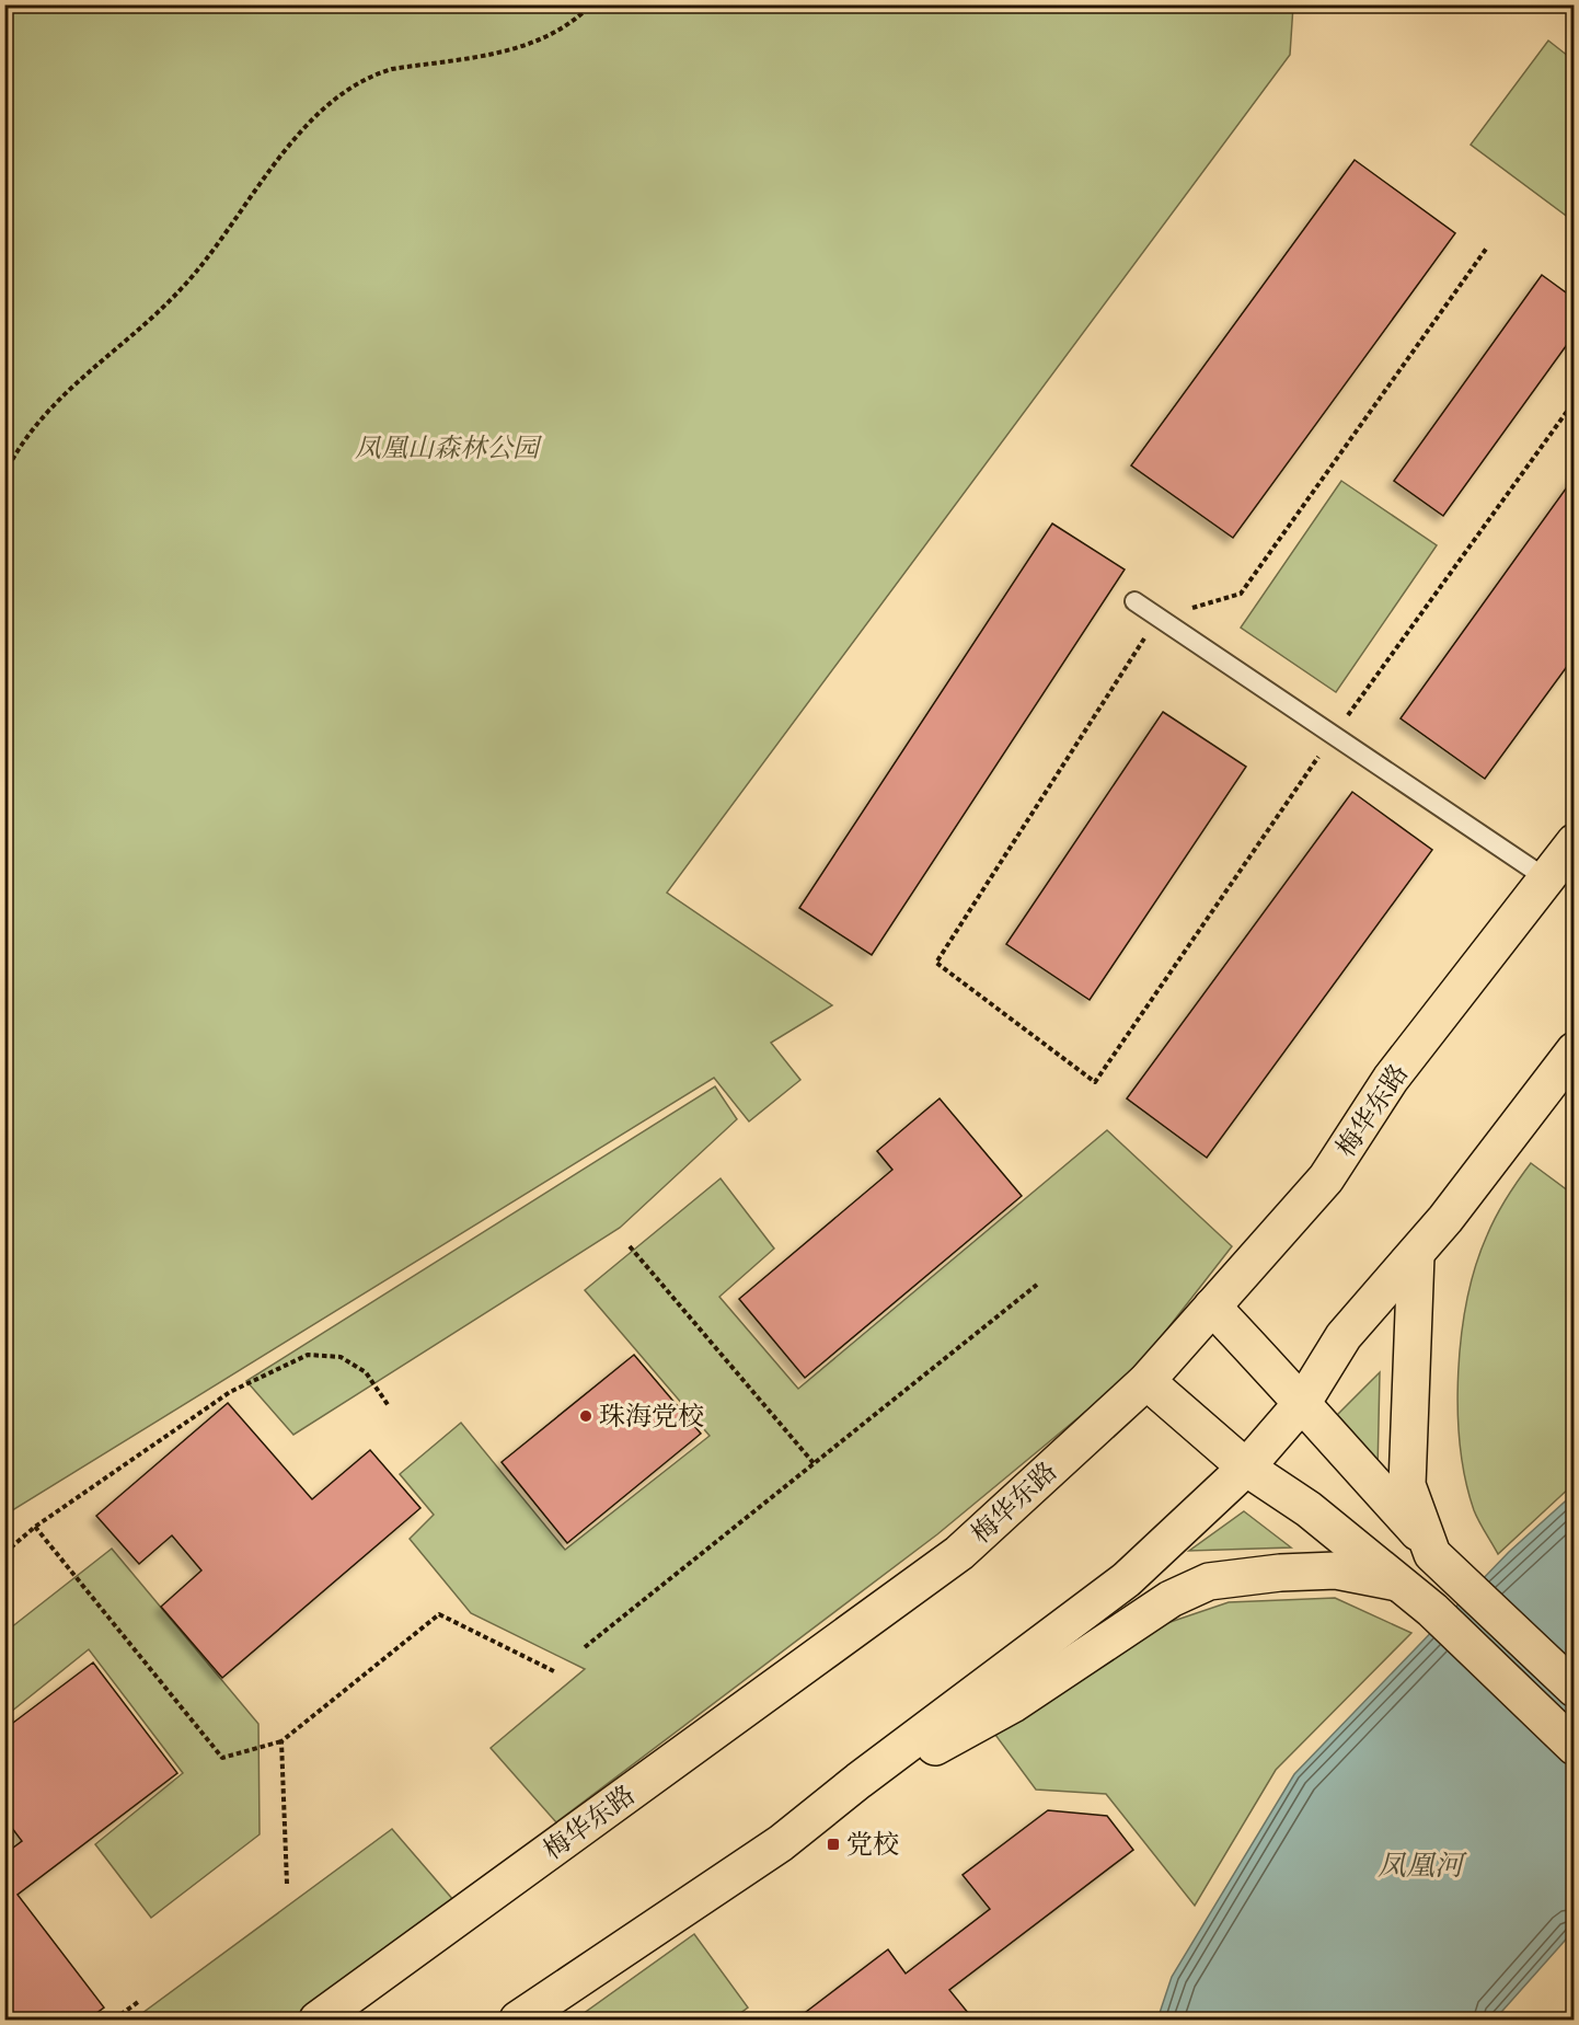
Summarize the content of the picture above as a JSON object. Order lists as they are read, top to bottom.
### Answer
{
  "streets": {
    "main road": ["梅华东路"]
  },
  "water": ["凤凰河"],
  "parks": ["凤凰山森林公园"],
  "places": {
    "other": ["珠海党校"],
    "transit": ["党校"]
  }
}
